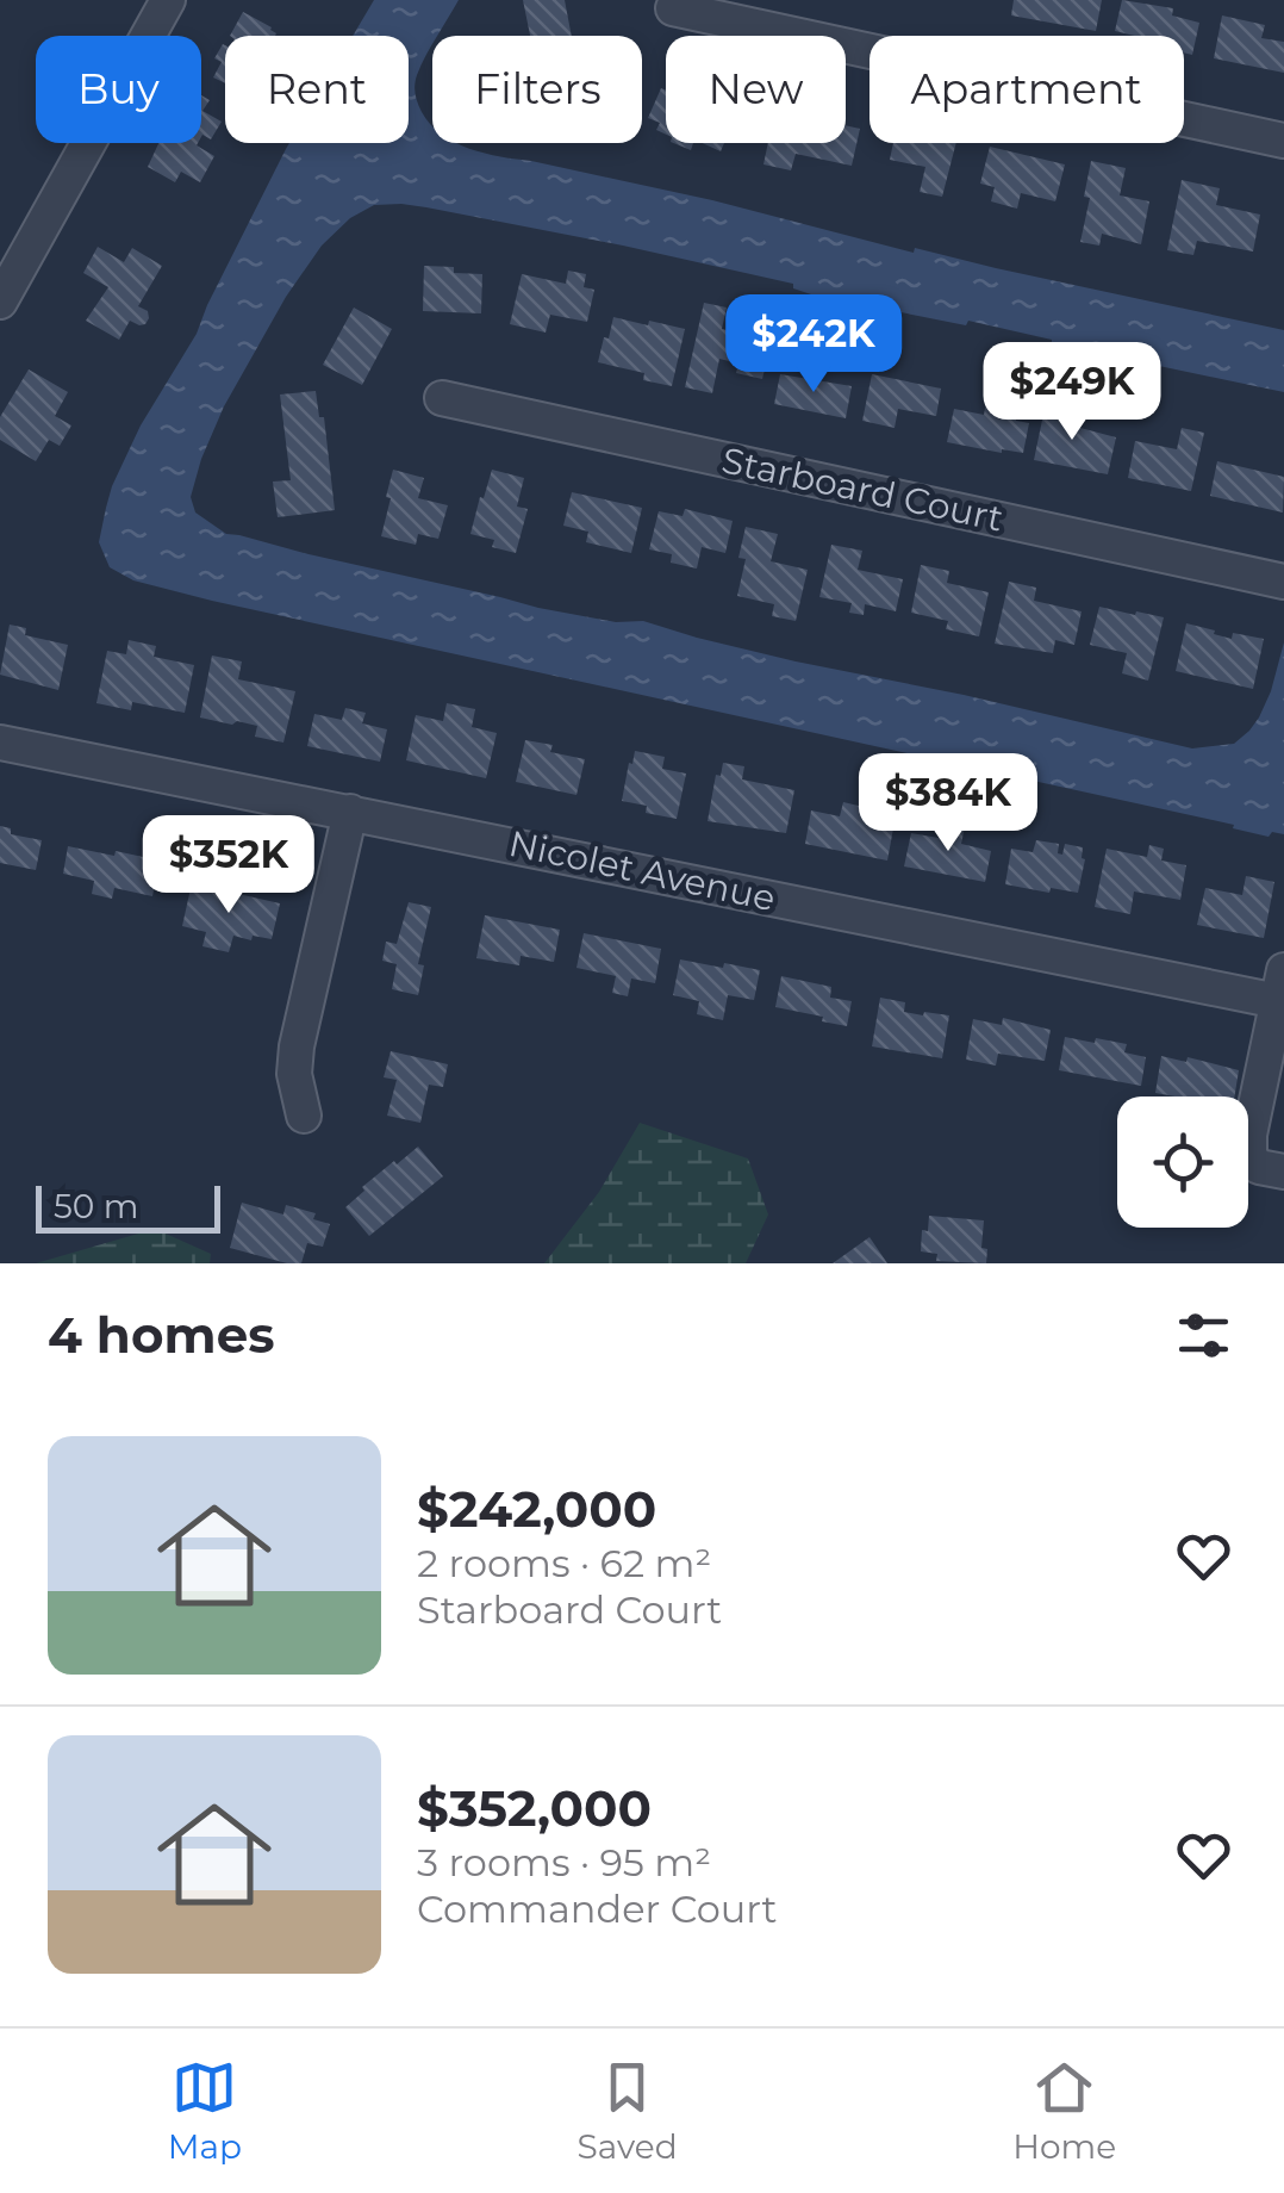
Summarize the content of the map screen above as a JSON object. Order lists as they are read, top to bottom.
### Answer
{
  "streets": {
    "street": ["Starboard Court", "Nicolet Avenue"]
  },
  "scale_bar": "50 m",
  "page": {
    "chip": [
      "Buy",
      "Rent",
      "Filters",
      "New",
      "Apartment"
    ],
    "price": [
      "$242K",
      "$249K",
      "$384K",
      "$352K"
    ],
    "scale": "50 m",
    "heading": "4 homes",
    "list": [
      {
        "name": "$242,000",
        "note": "2 rooms · 62 m² · Starboard Court"
      },
      {
        "name": "$352,000",
        "note": "3 rooms · 95 m² · Commander Court"
      }
    ],
    "tabs": ["Map", "Saved", "Home"]
  }
}
